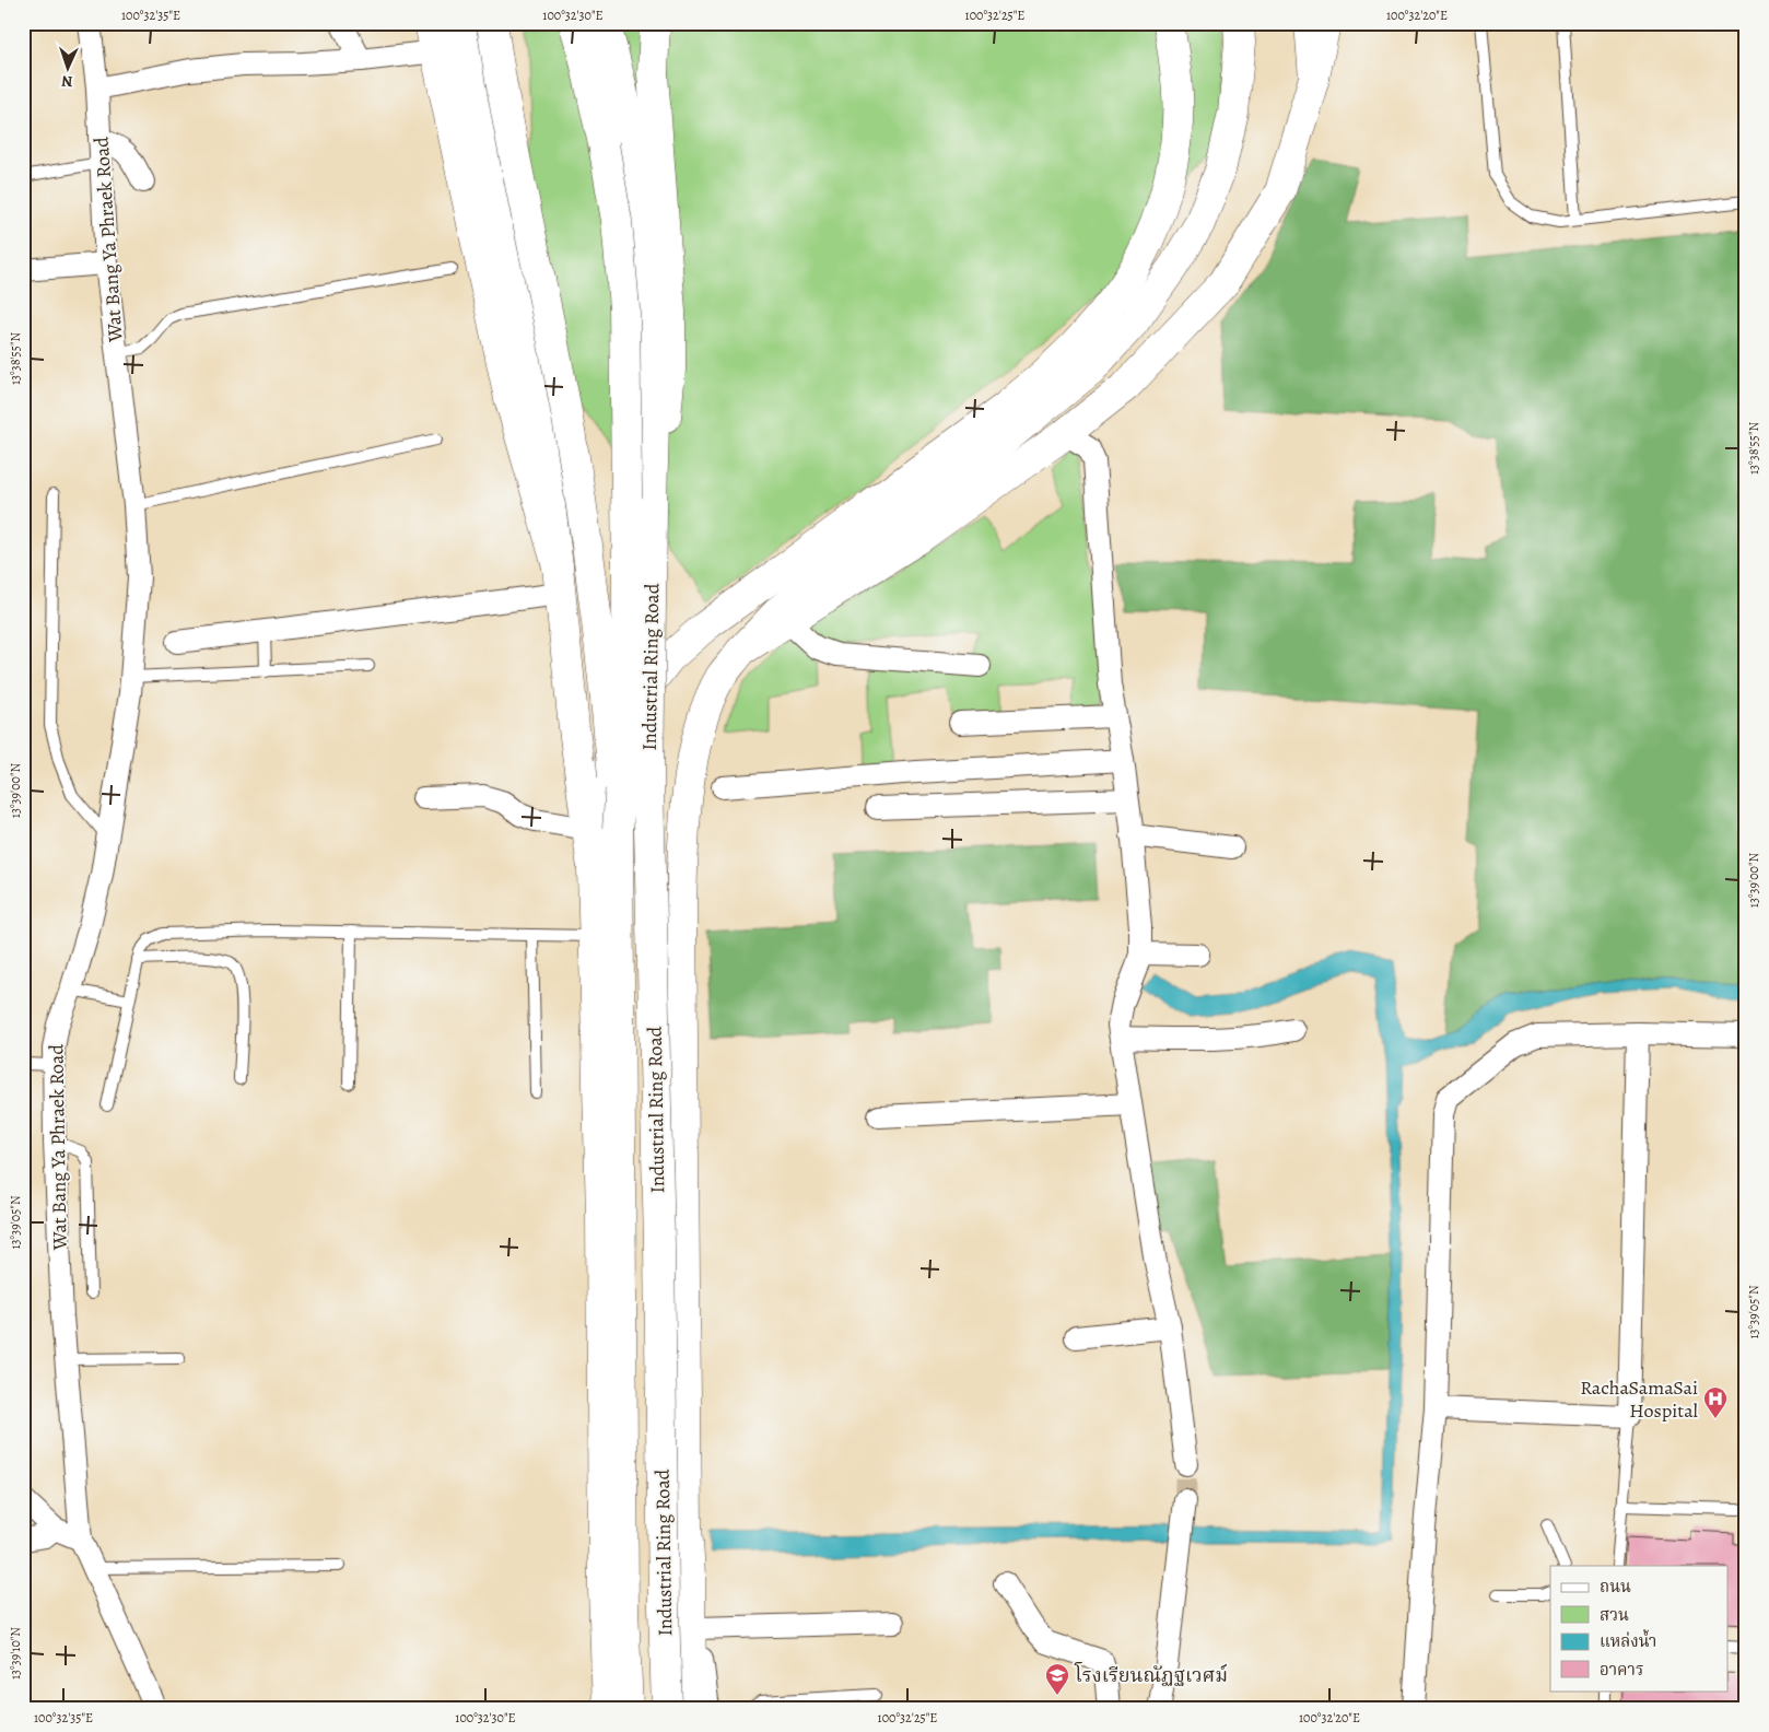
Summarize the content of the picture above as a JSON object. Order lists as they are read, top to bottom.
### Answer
{
  "streets": {
    "main road": ["Industrial Ring Road"],
    "street": ["Wat Bang Ya Phraek Road"]
  },
  "places": {
    "hospital": ["RachaSamaSai Hospital"],
    "school or university": ["โรงเรียนณัฏฐเวศม์"]
  },
  "legend": [
    "ถนน",
    "สวน",
    "แหล่งน้ำ",
    "อาคาร"
  ],
  "north": "bottom",
  "coordinates": [
    "100°32'35\"E",
    "100°32'30\"E",
    "100°32'25\"E",
    "100°32'20\"E",
    "13°38'55\"N",
    "13°39'00\"N",
    "13°39'05\"N",
    "13°39'10\"N"
  ]
}
